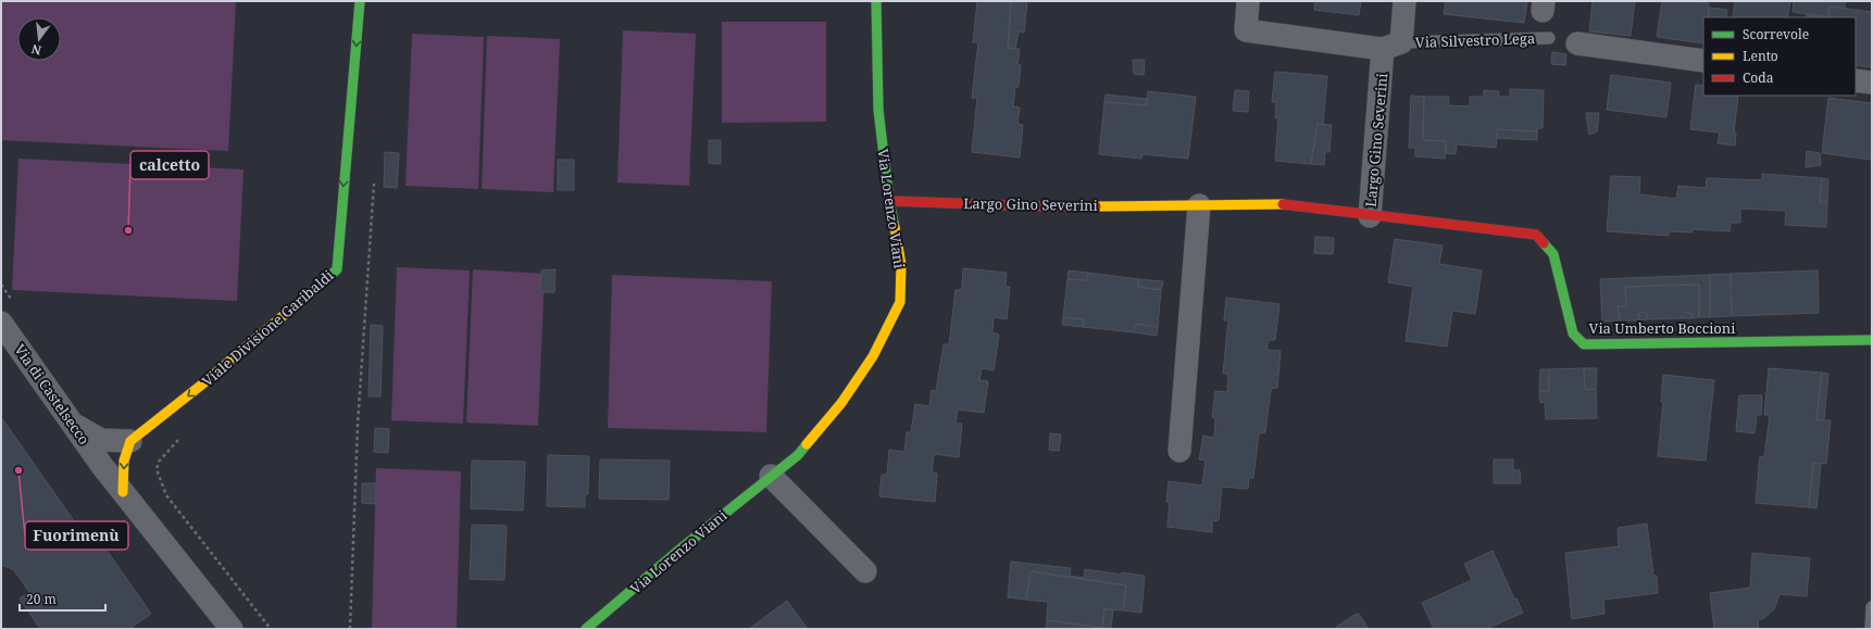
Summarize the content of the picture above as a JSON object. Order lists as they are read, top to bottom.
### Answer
{
  "streets": {
    "street": [
      "Largo Gino Severini",
      "Via Lorenzo Viani",
      "Viale Divisione Garibaldi",
      "Via Umberto Boccioni",
      "Via di Castelsecco"
    ],
    "lane": ["Via Silvestro Lega"]
  },
  "crossings": [
    ["Via Silvestro Lega", "Largo Gino Severini"],
    ["Largo Gino Severini", "Via Lorenzo Viani"],
    ["Largo Gino Severini", "Via Umberto Boccioni"]
  ],
  "one_way": ["Viale Divisione Garibaldi"],
  "places": ["calcetto", "Fuorimenù"],
  "legend": ["Scorrevole", "Lento", "Coda"],
  "scale_bar": "20 m",
  "north": "bottom"
}
